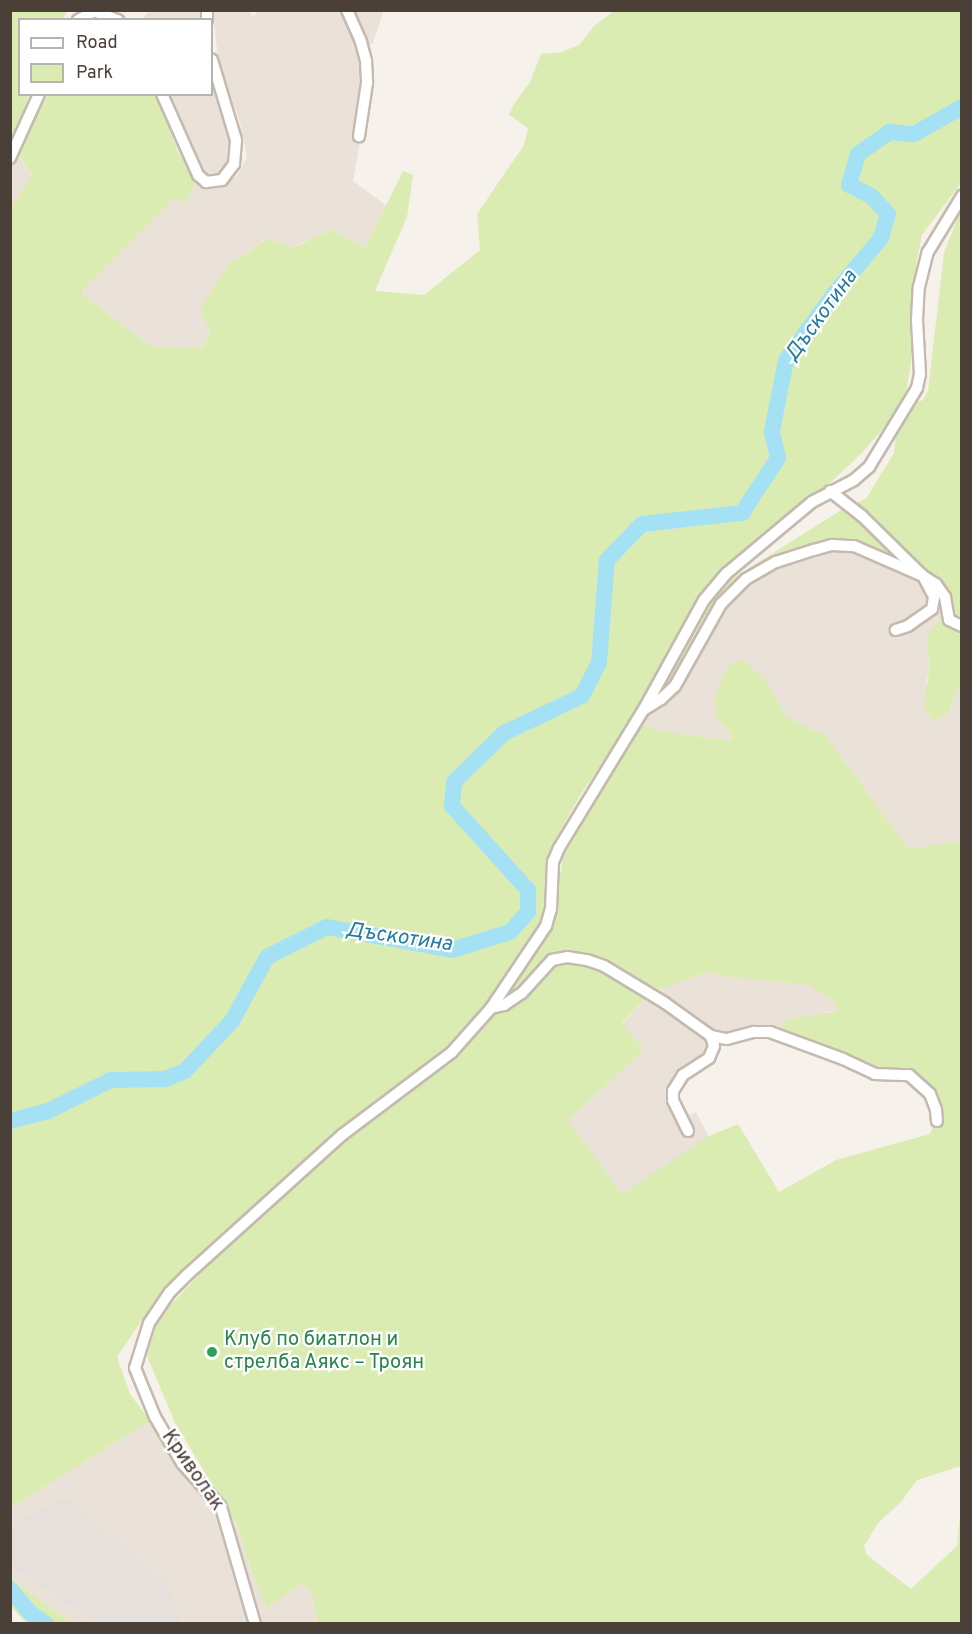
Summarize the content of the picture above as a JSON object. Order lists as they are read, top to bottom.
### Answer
{
  "streets": {
    "street": ["Криволак"]
  },
  "water": ["Дъскотина"],
  "places": ["Клуб по биатлон и стрелба Аякс – Троян"],
  "legend": ["Road", "Park"]
}
